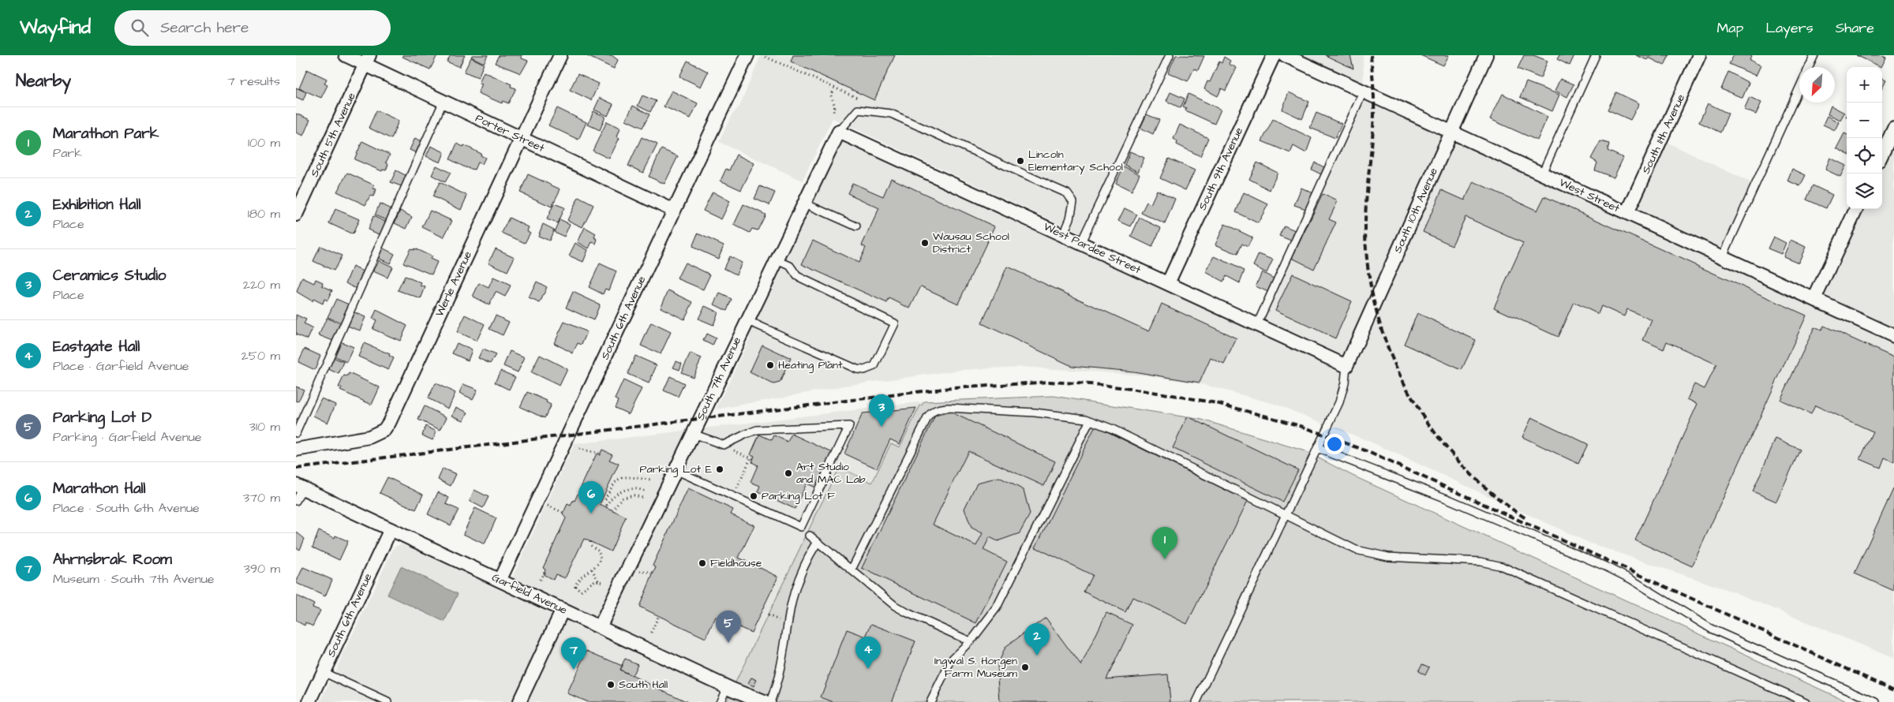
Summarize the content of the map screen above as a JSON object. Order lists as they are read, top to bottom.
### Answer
{
  "streets": {
    "street": [
      "Porter Street",
      "South 11th Avenue",
      "South 5th Avenue",
      "South 9th Avenue",
      "West Street",
      "South 10th Avenue",
      "West Pardee Street",
      "Werle Avenue",
      "South 6th Avenue",
      "South 7th Avenue",
      "Garfield Avenue"
    ]
  },
  "crossings": [
    ["Porter Street", "South 5th Avenue"],
    ["Porter Street", "Werle Avenue"],
    ["Porter Street", "South 6th Avenue"],
    ["South 11th Avenue", "West Street"],
    ["South 9th Avenue", "West Pardee Street"],
    ["West Street", "South 10th Avenue"],
    ["South 10th Avenue", "West Pardee Street"],
    ["West Pardee Street", "South 7th Avenue"],
    ["South 6th Avenue", "Garfield Avenue"],
    ["South 7th Avenue", "Garfield Avenue"]
  ],
  "places": [
    "Lincoln Elementary School",
    "Wausau School District",
    "Heating Plant",
    "Parking Lot E",
    "Art Studio and MAC Lab",
    "Parking Lot F",
    "Fieldhouse",
    "Ingwal S. Horgen Farm Museum",
    "South Hall"
  ],
  "north": "bottom left",
  "page": {
    "header": "Wayfind",
    "search": "Search here",
    "nav": ["Map", "Layers", "Share"],
    "heading": ["Nearby", "7 results"],
    "map_buttons": ["+", "−"],
    "list": [
      {
        "mark": "1",
        "name": "Marathon Park",
        "note": "Park",
        "value": "100 m"
      },
      {
        "mark": "2",
        "name": "Exhibition Hall",
        "note": "Place",
        "value": "180 m"
      },
      {
        "mark": "3",
        "name": "Ceramics Studio",
        "note": "Place",
        "value": "220 m"
      },
      {
        "mark": "4",
        "name": "Eastgate Hall",
        "note": "Place · Garfield Avenue",
        "value": "250 m"
      },
      {
        "mark": "5",
        "name": "Parking Lot D",
        "note": "Parking · Garfield Avenue",
        "value": "310 m"
      },
      {
        "mark": "6",
        "name": "Marathon Hall",
        "note": "Place · South 6th Avenue",
        "value": "370 m"
      },
      {
        "mark": "7",
        "name": "Ahrnsbrak Room",
        "note": "Museum · South 7th Avenue",
        "value": "390 m"
      }
    ],
    "pins": [
      "3",
      "6",
      "1",
      "5",
      "2",
      "4",
      "7"
    ]
  }
}
